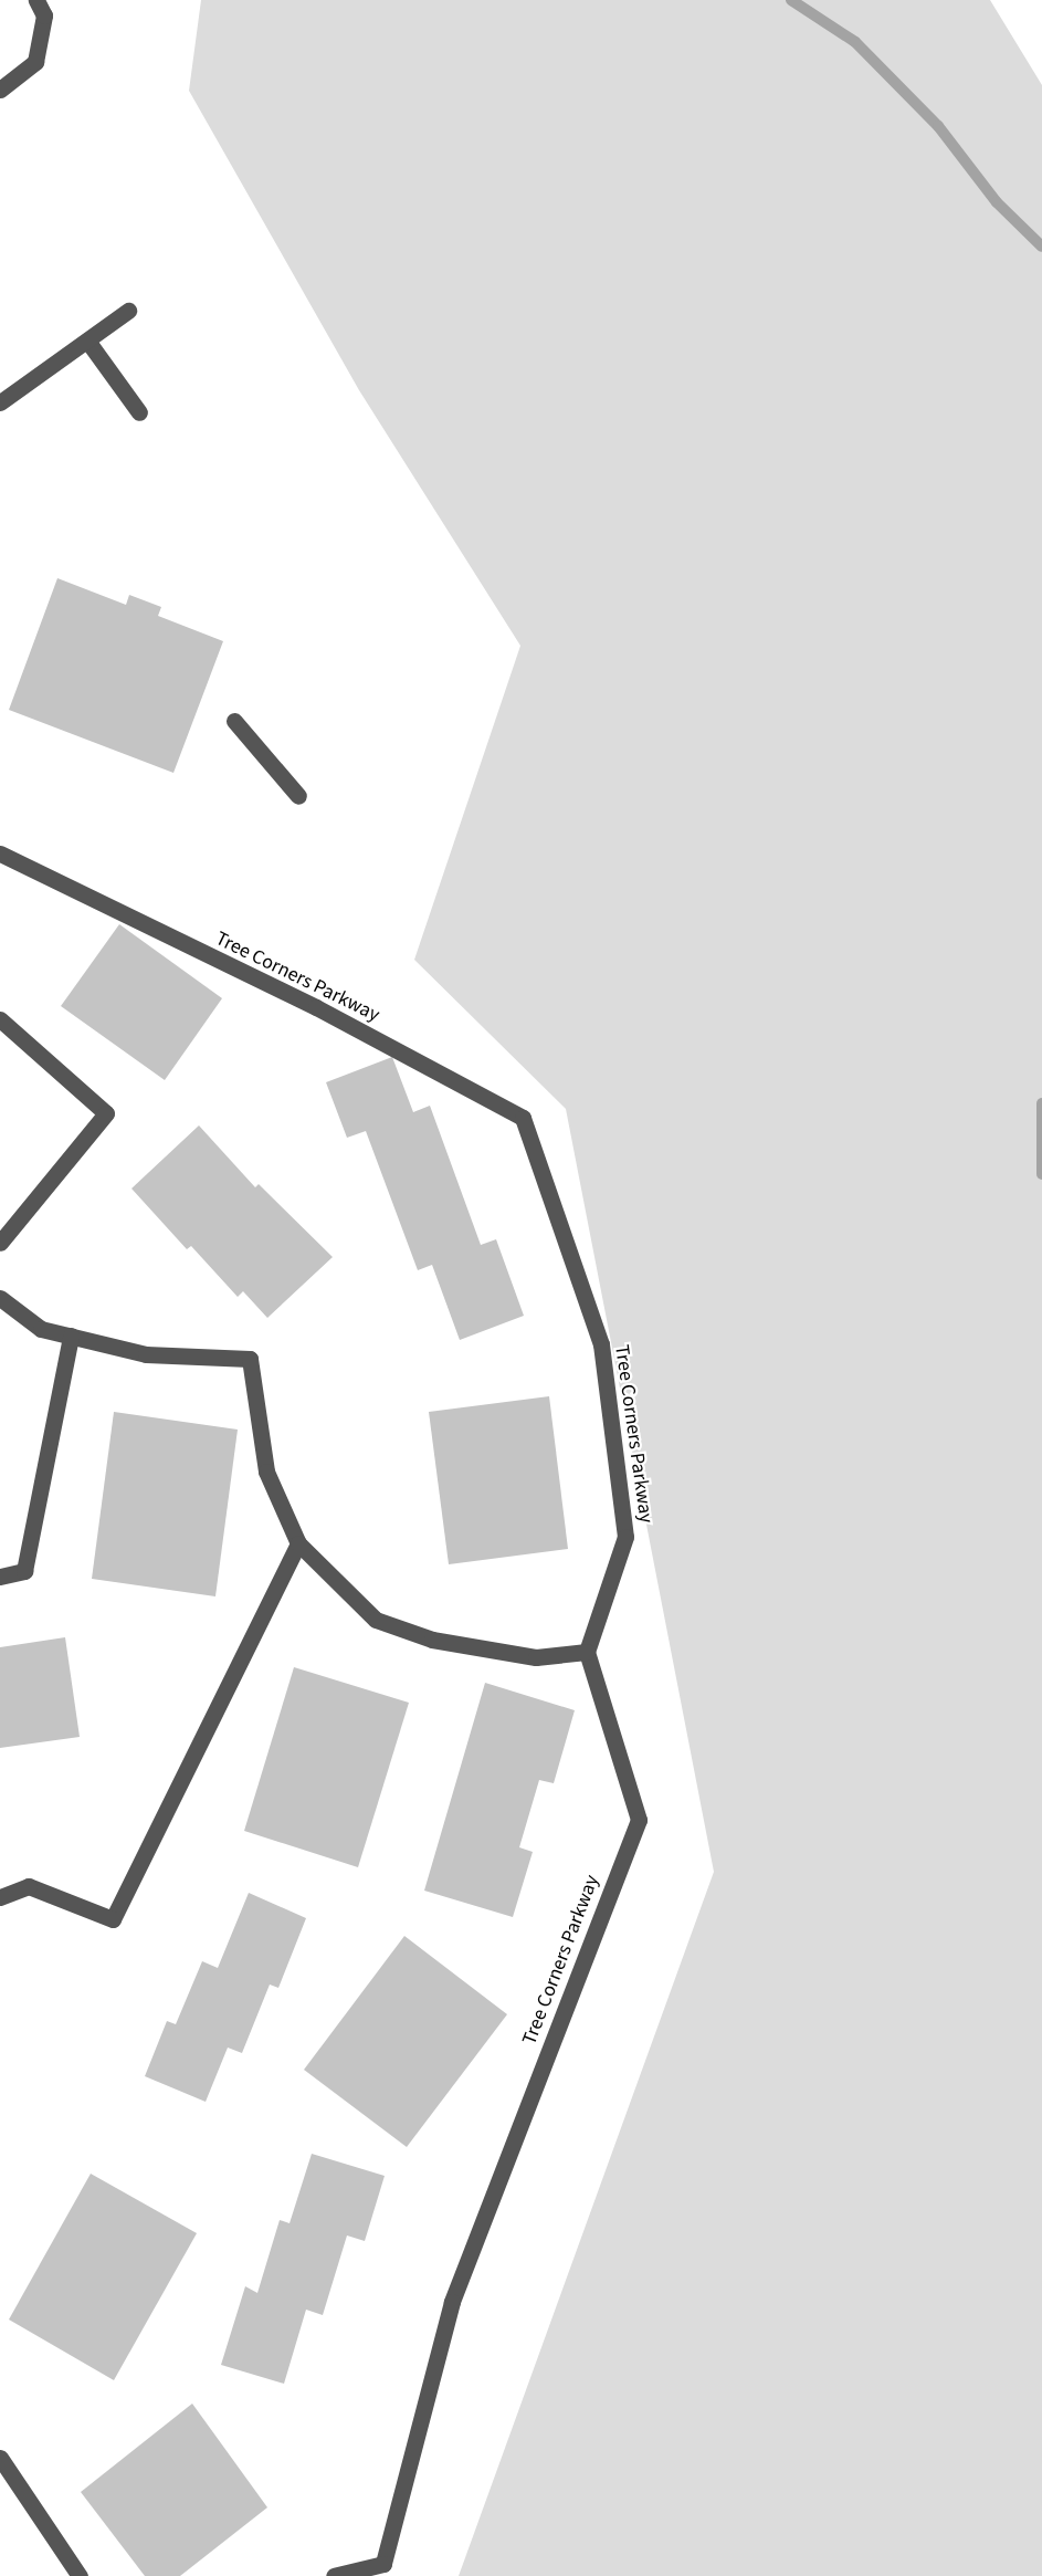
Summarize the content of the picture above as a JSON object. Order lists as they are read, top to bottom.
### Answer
{
  "streets": {
    "street": ["Tree Corners Parkway"]
  }
}
